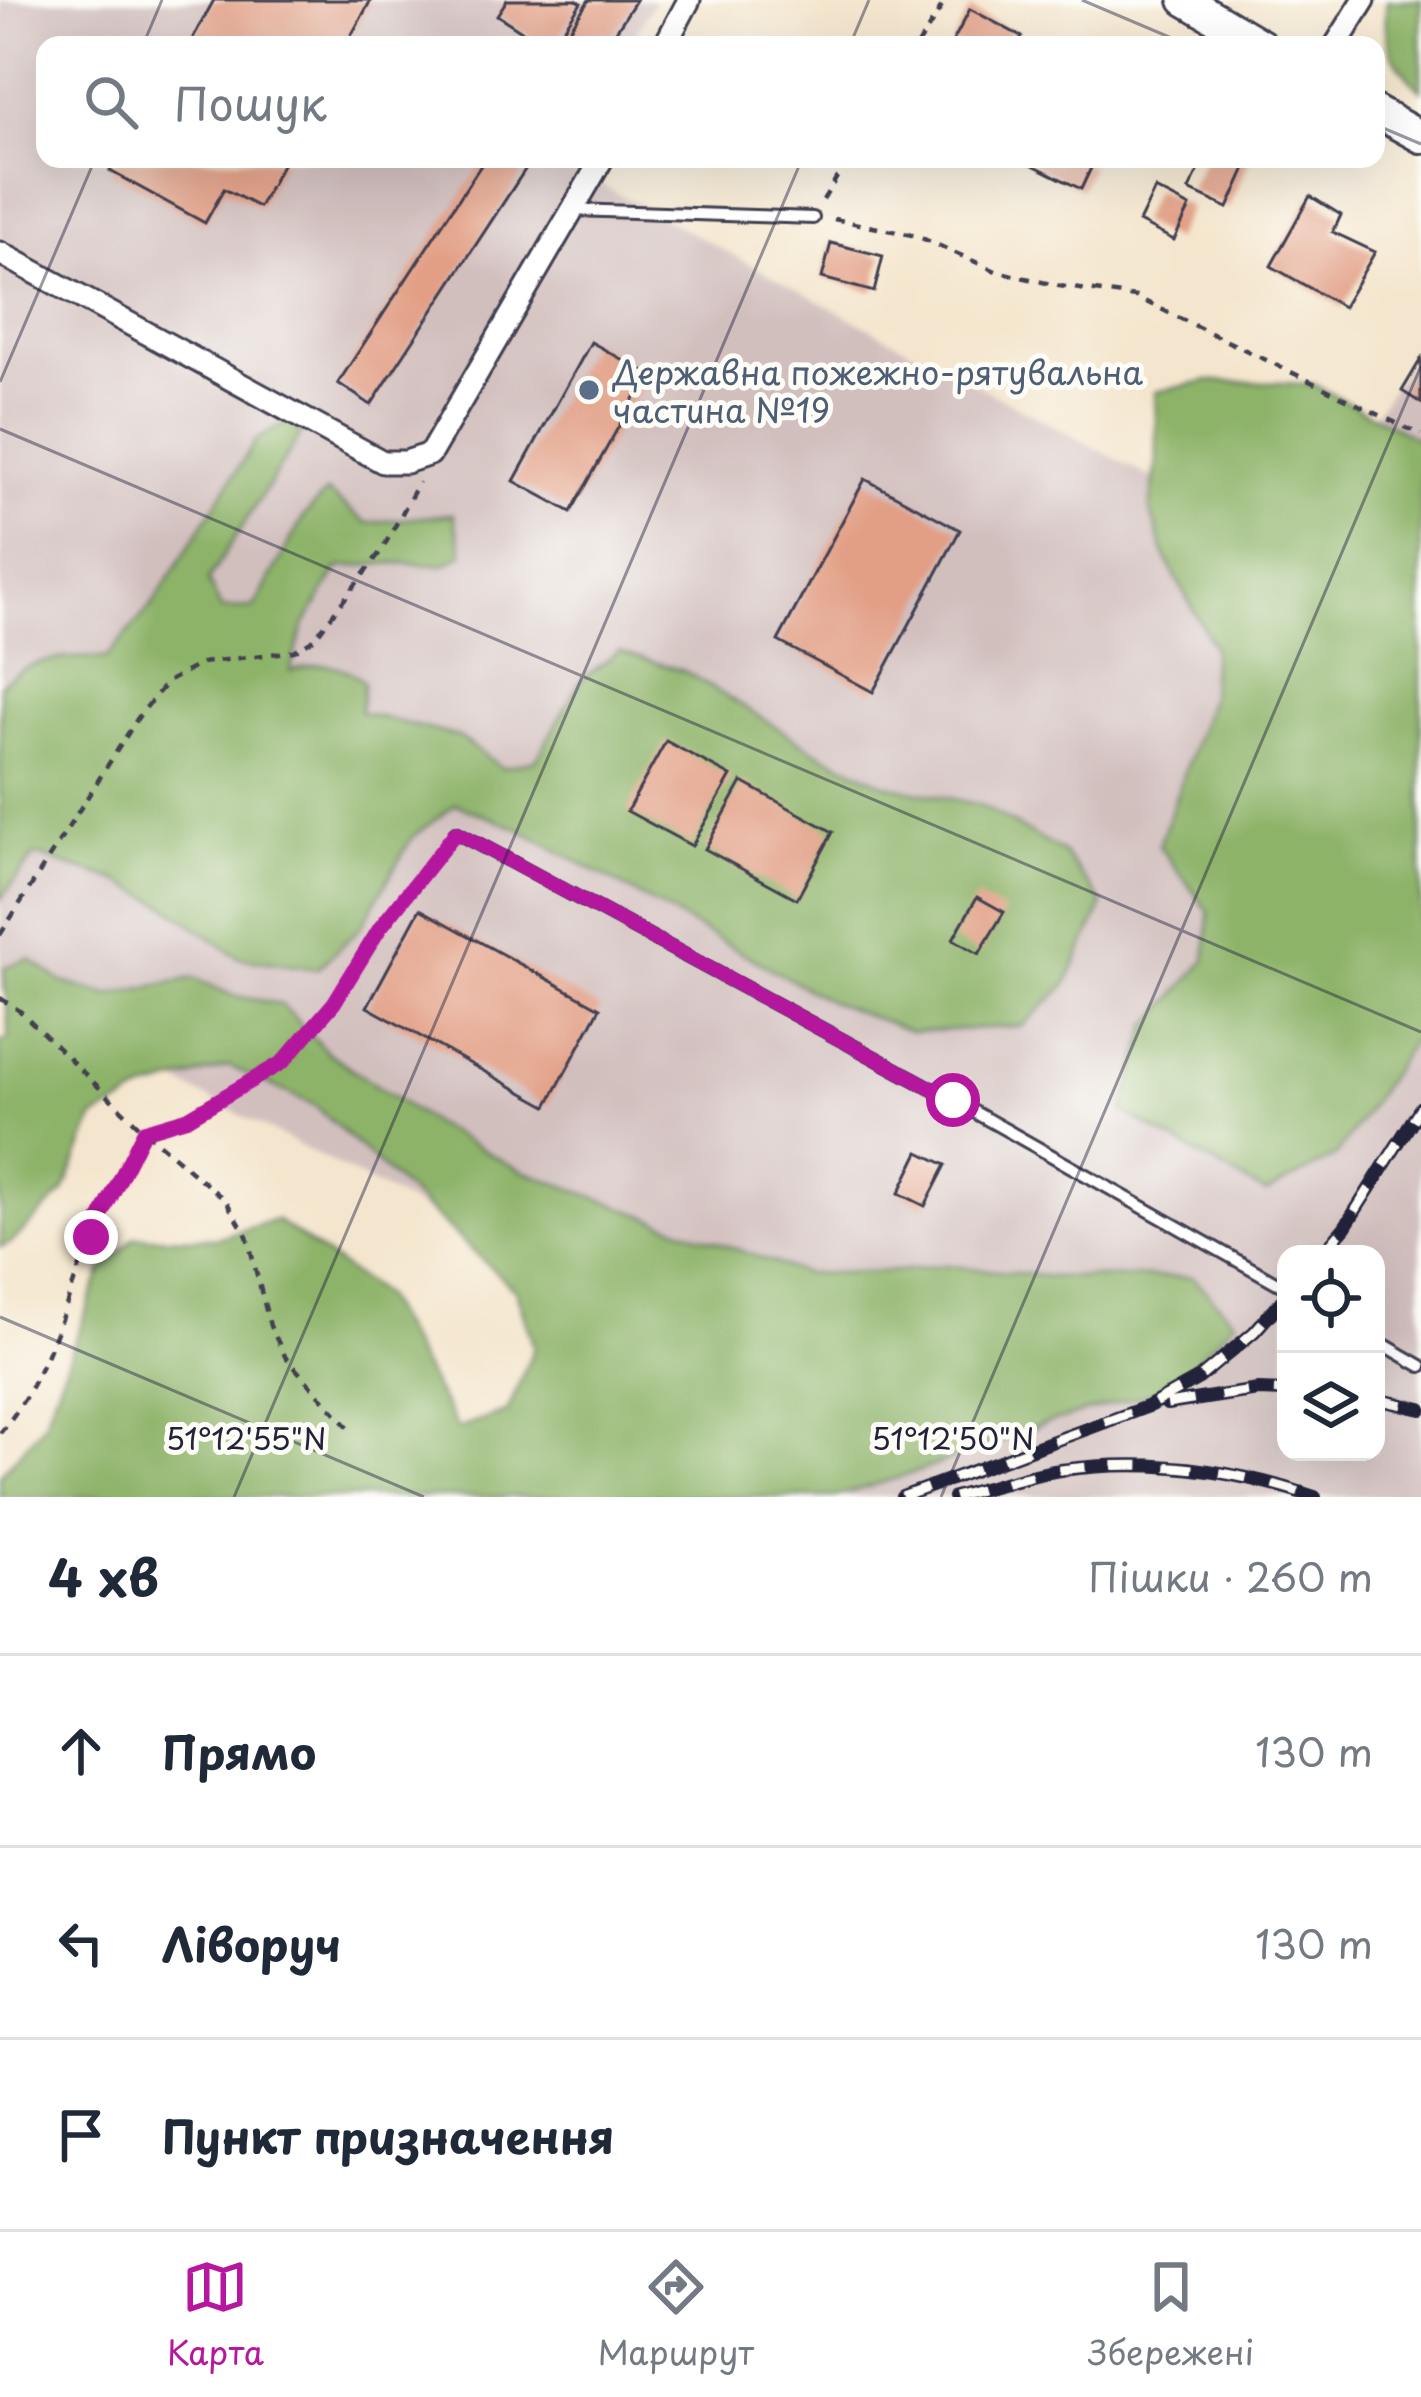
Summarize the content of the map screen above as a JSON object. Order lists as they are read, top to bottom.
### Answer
{
  "places": ["Державна пожежно-рятувальна частина №19"],
  "page": {
    "search": "Пошук",
    "heading": ["4 хв", "Пішки · 260 m"],
    "list": [
      ["Прямо", "130 m"],
      ["Ліворуч", "130 m"],
      "Пункт призначення"
    ],
    "nav": ["Карта", "Маршрут", "Збережені"]
  },
  "coordinates": ["51°12'55\"N", "51°12'50\"N"]
}
